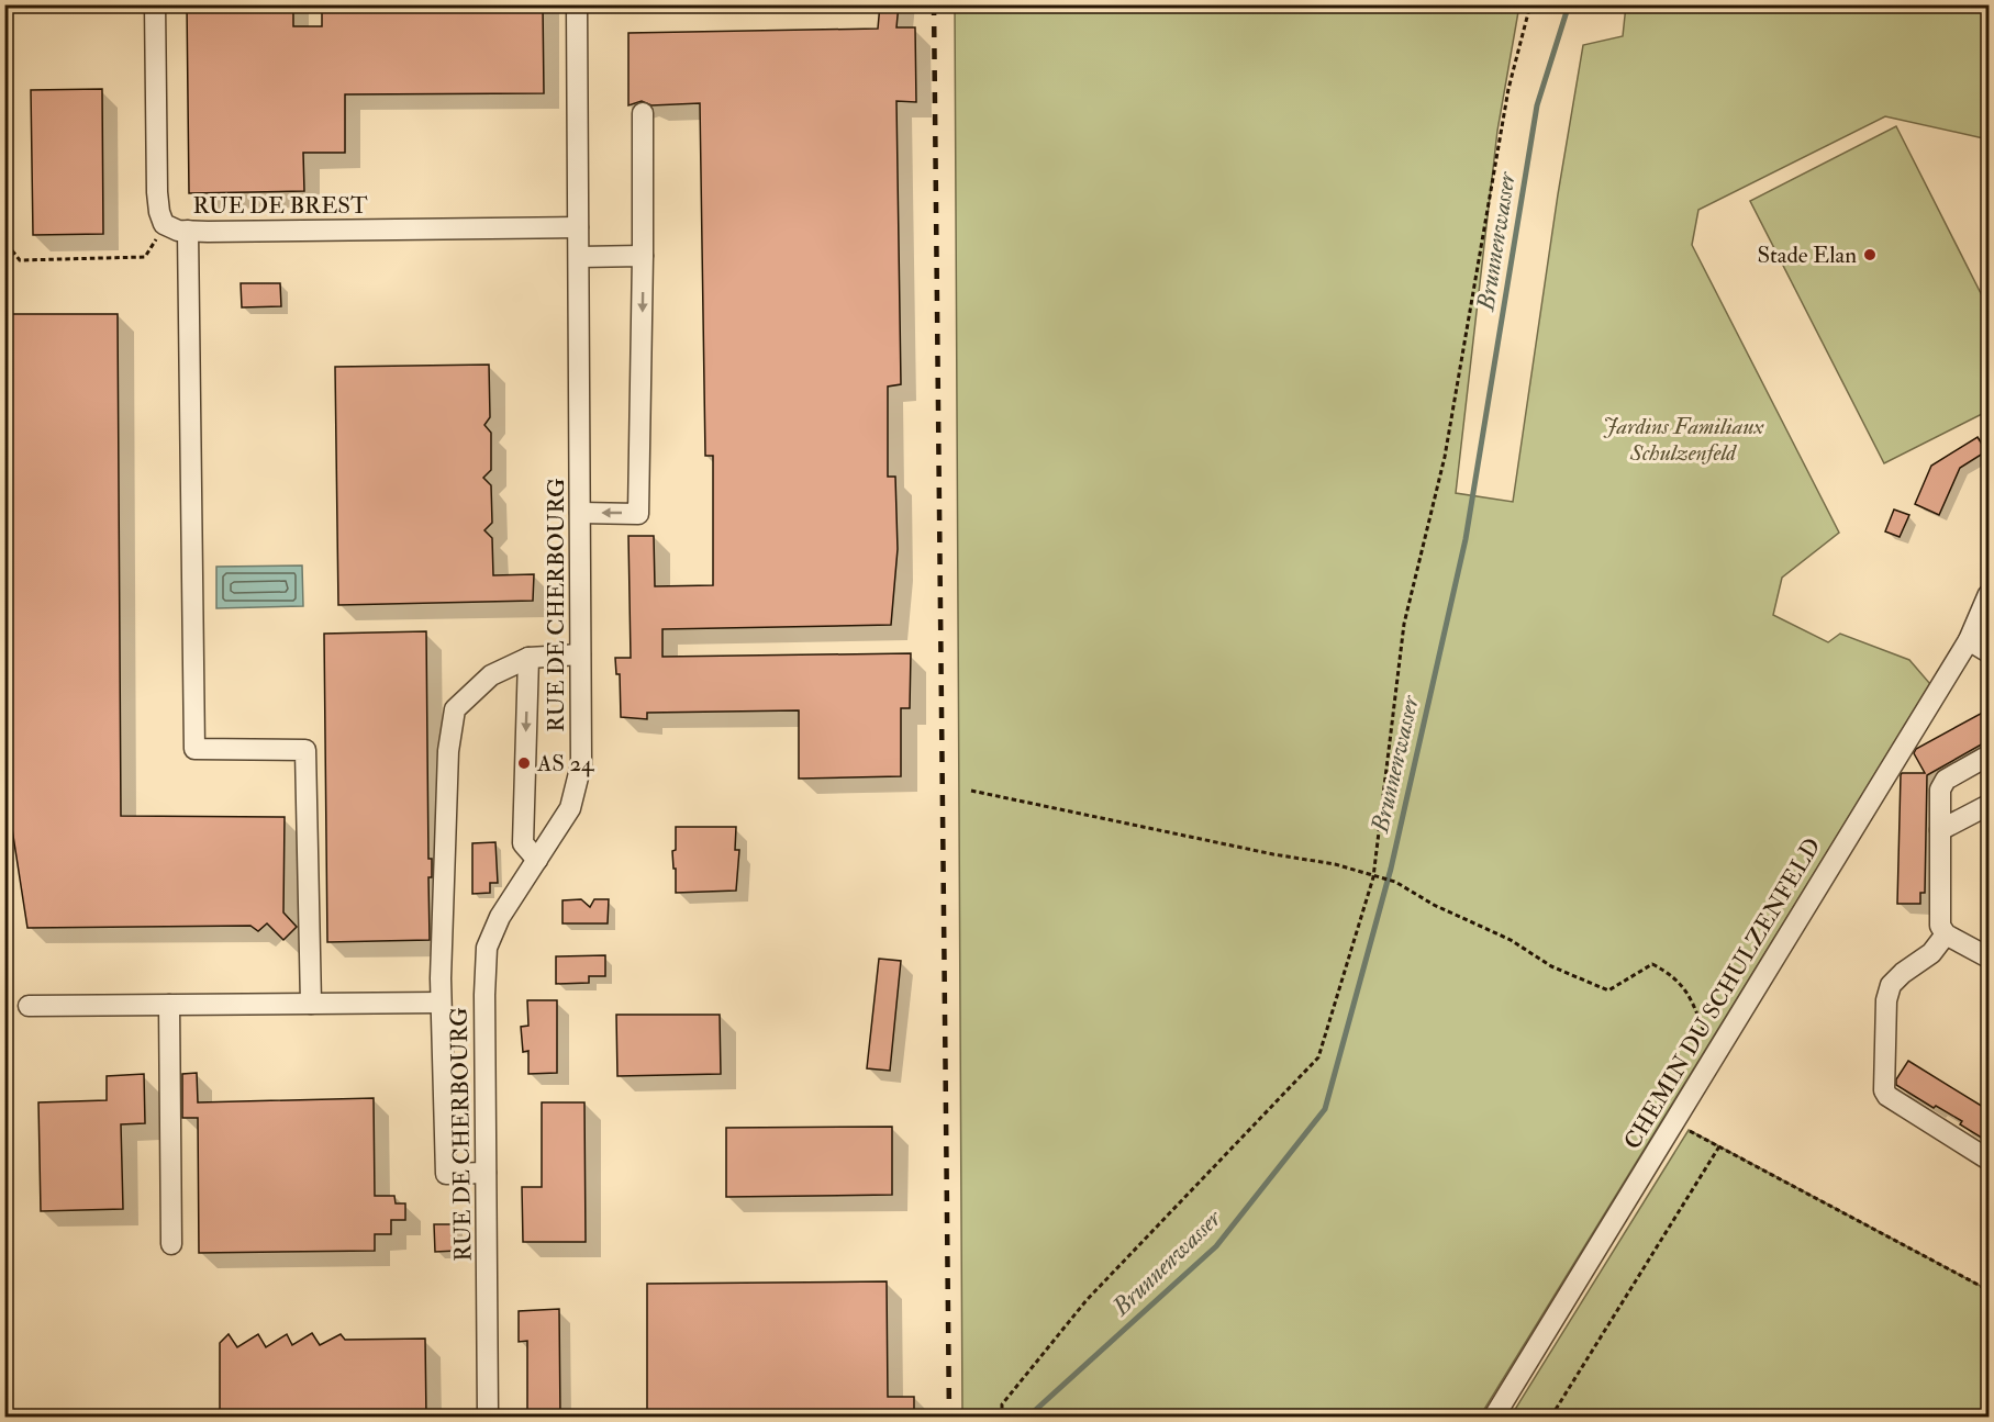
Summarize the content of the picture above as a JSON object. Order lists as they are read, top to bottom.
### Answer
{
  "streets": {
    "street": ["RUE DE BREST", "RUE DE CHERBOURG", "CHEMIN DU SCHULZENFELD"]
  },
  "crossings": [
    ["RUE DE BREST", "RUE DE CHERBOURG"]
  ],
  "water": ["Brunnenwasser"],
  "parks": ["Jardins Familiaux Schulzenfeld"],
  "places": ["Stade Elan", "AS 24"]
}
